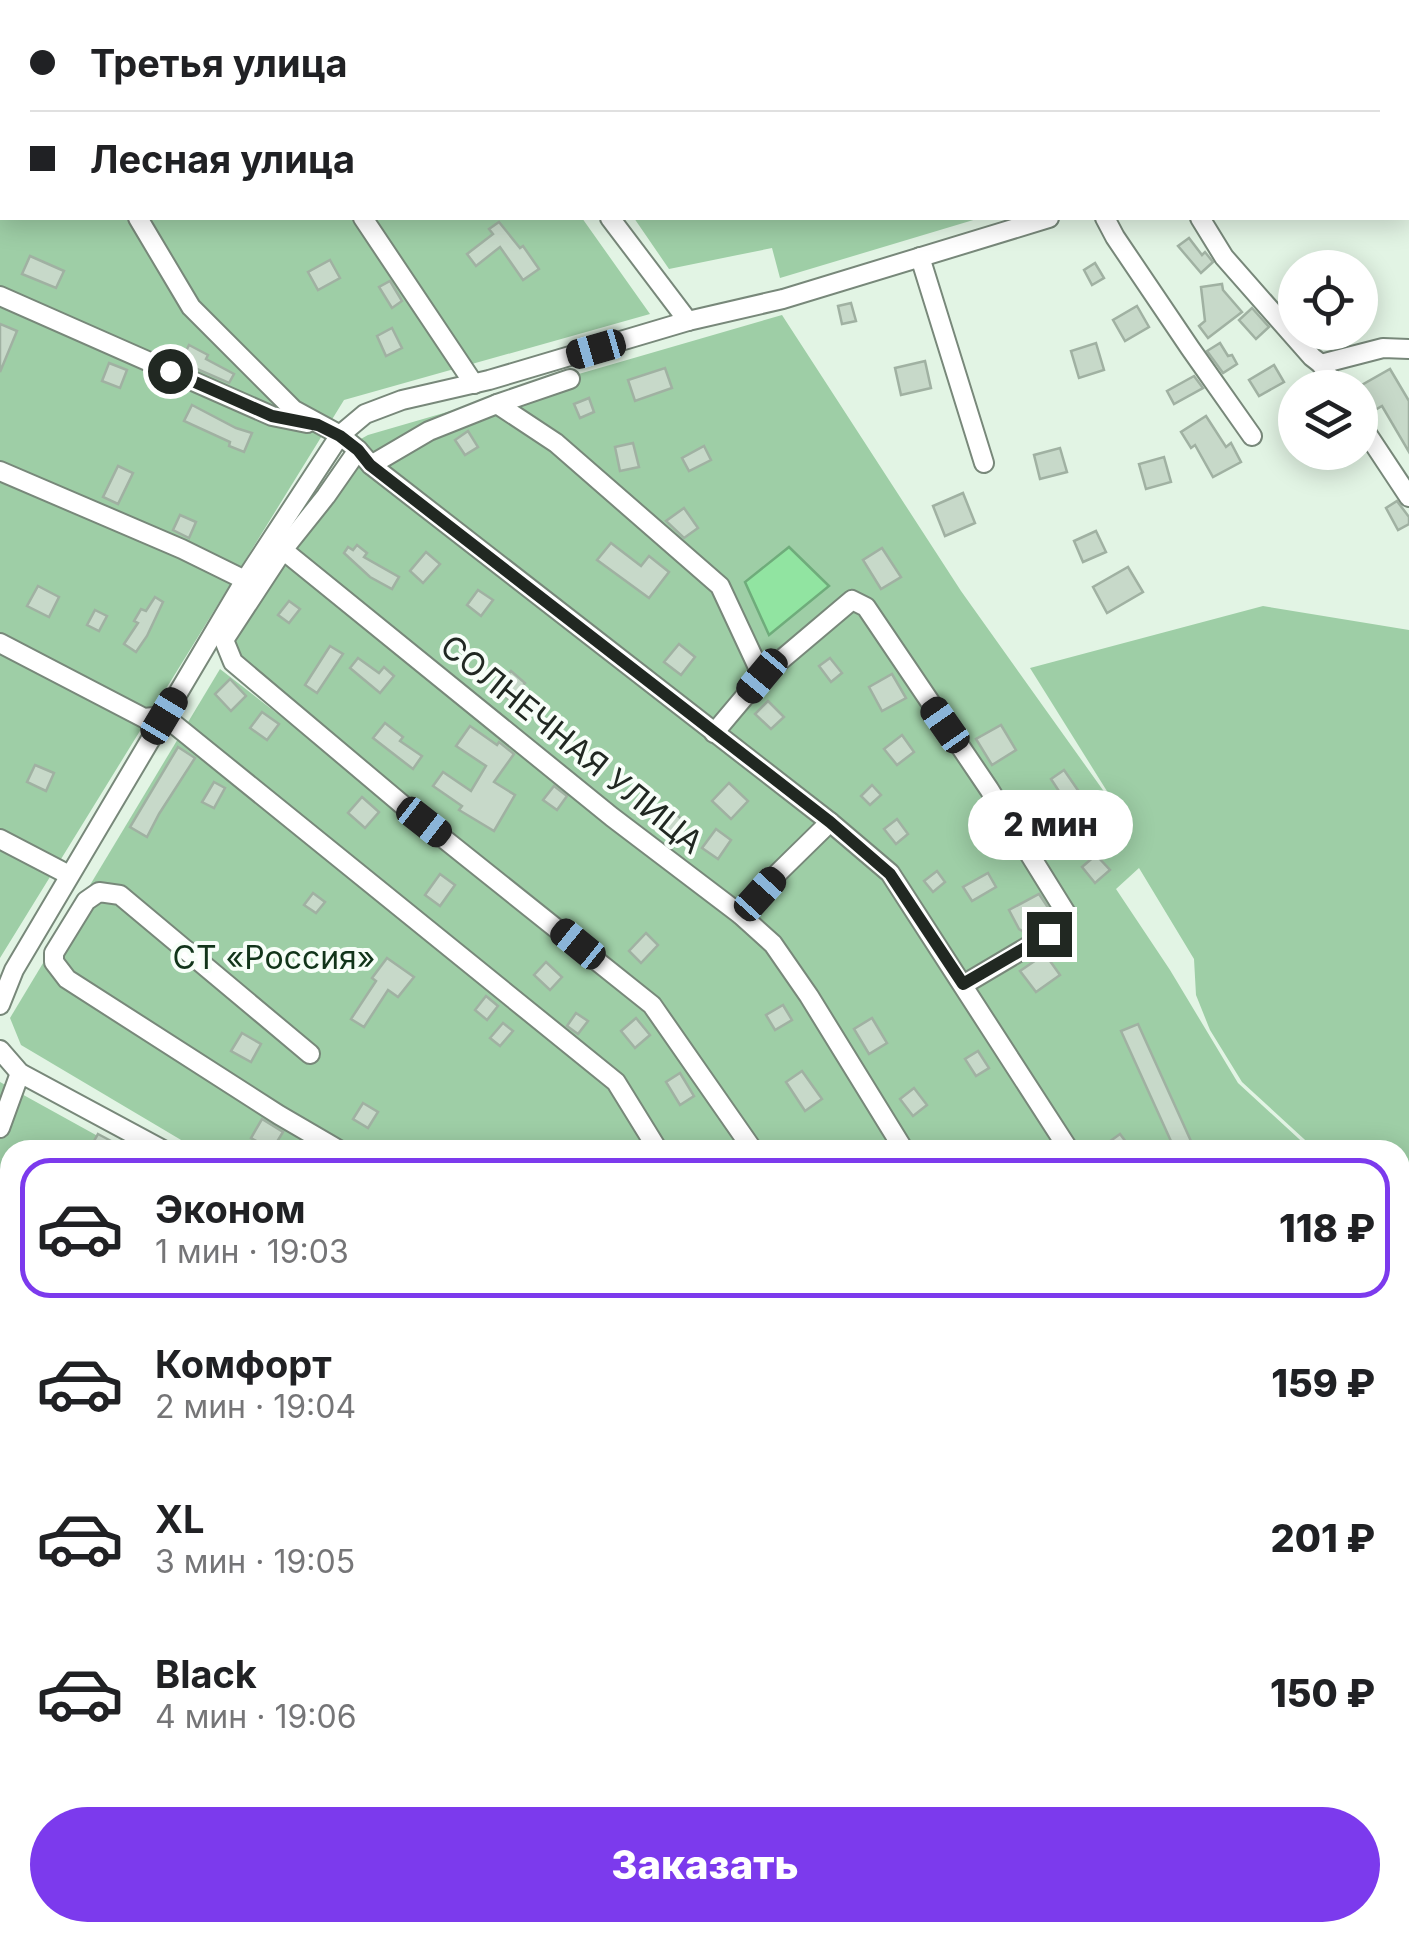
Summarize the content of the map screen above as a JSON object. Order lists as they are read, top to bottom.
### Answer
{
  "streets": {
    "street": ["СОЛНЕЧНАЯ УЛИЦА"]
  },
  "parks": ["СТ «Россия»"],
  "page": {
    "banner": ["Третья улица", "Лесная улица"],
    "bubble": "2 мин",
    "list": [
      {
        "name": "Эконом",
        "note": "1 мин · 19:03",
        "value": "118 ₽"
      },
      {
        "name": "Комфорт",
        "note": "2 мин · 19:04",
        "value": "159 ₽"
      },
      {
        "name": "XL",
        "note": "3 мин · 19:05",
        "value": "201 ₽"
      },
      {
        "name": "Black",
        "note": "4 мин · 19:06",
        "value": "150 ₽"
      }
    ],
    "buttons": "Заказать"
  }
}
